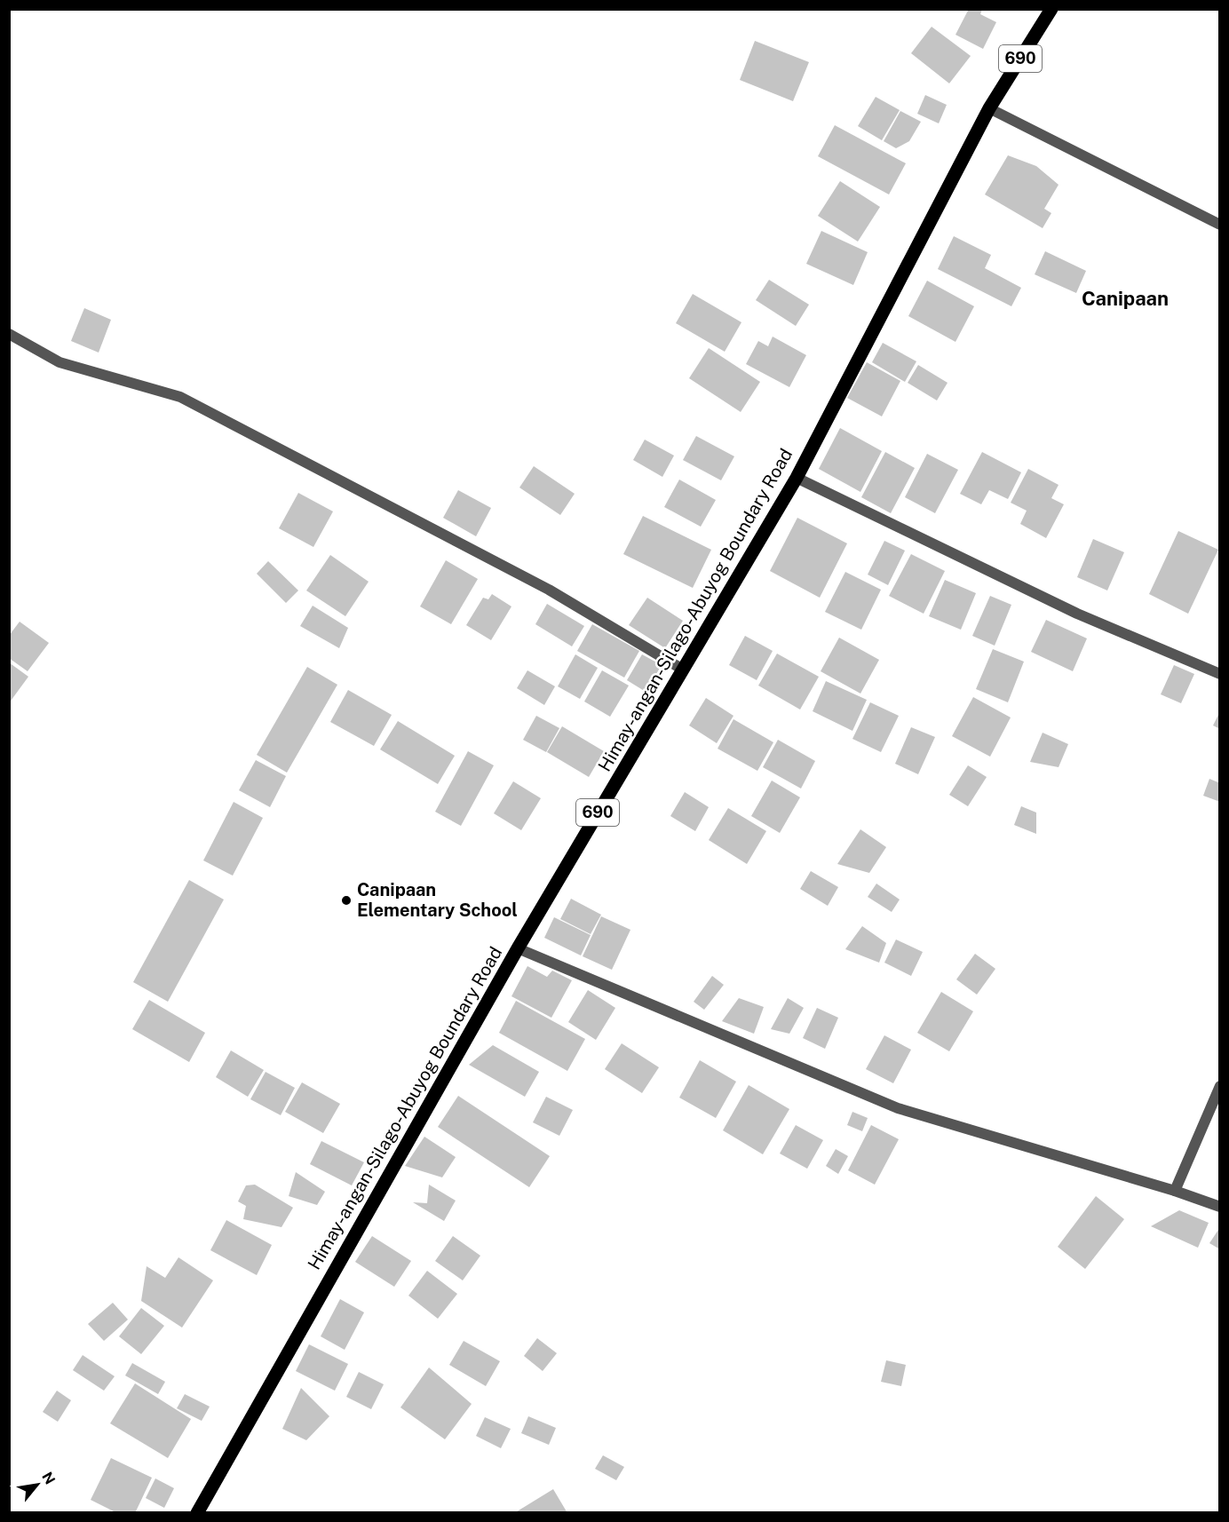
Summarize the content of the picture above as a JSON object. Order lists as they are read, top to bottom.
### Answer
{
  "streets": {
    "main road": ["690", "Himay-angan-Silago-Abuyog Boundary Road"]
  },
  "crossings": [
    ["690", "Himay-angan-Silago-Abuyog Boundary Road"]
  ],
  "districts": ["Canipaan"],
  "places": ["Canipaan Elementary School"],
  "north": "top right"
}
